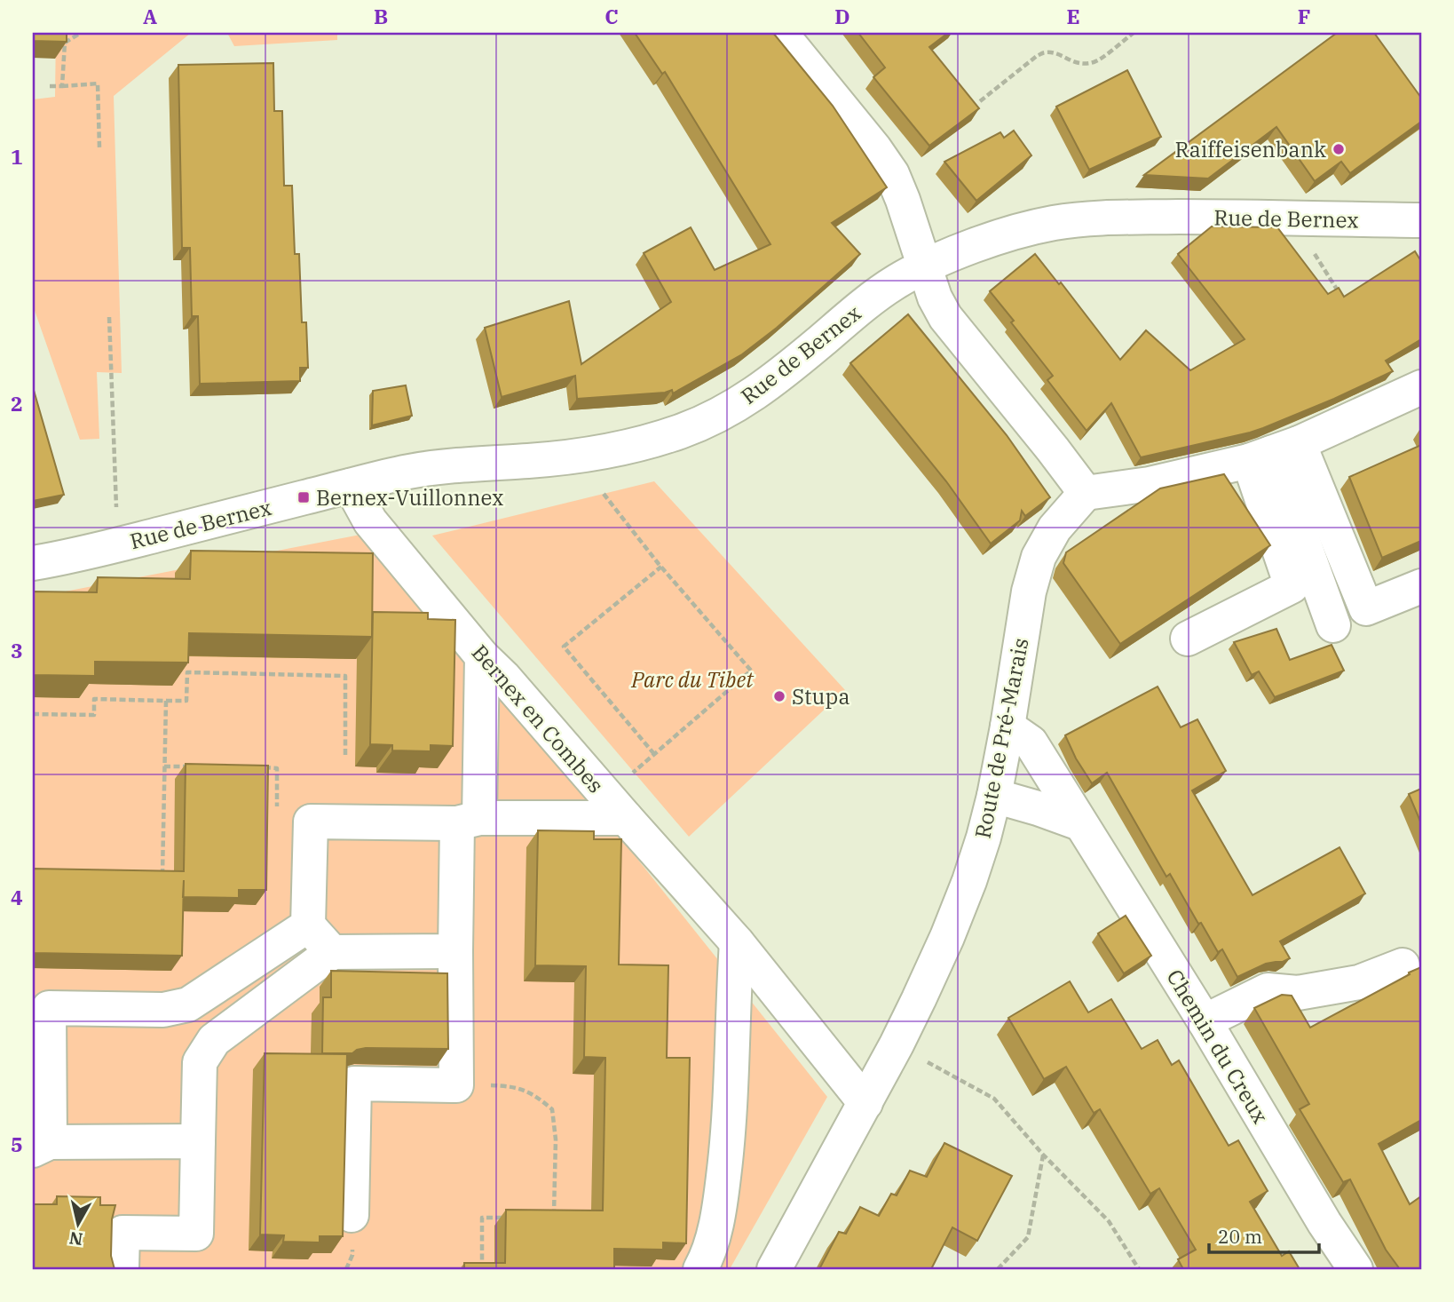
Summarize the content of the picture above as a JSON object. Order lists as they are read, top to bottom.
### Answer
{
  "streets": {
    "street": [
      "Rue de Bernex",
      "Bernex en Combes",
      "Route de Pré-Marais",
      "Chemin du Creux"
    ]
  },
  "crossings": [
    ["Rue de Bernex", "Bernex en Combes"],
    ["Bernex en Combes", "Route de Pré-Marais"],
    ["Route de Pré-Marais", "Chemin du Creux"]
  ],
  "parks": ["Parc du Tibet"],
  "places": {
    "other": ["Raiffeisenbank", "Stupa"],
    "transit": ["Bernex-Vuillonnex"]
  },
  "scale_bar": "20 m",
  "north": "bottom",
  "grid": {
    "columns": [
      "A",
      "B",
      "C",
      "D",
      "E",
      "F"
    ],
    "rows": [
      "1",
      "2",
      "3",
      "4",
      "5"
    ]
  }
}
